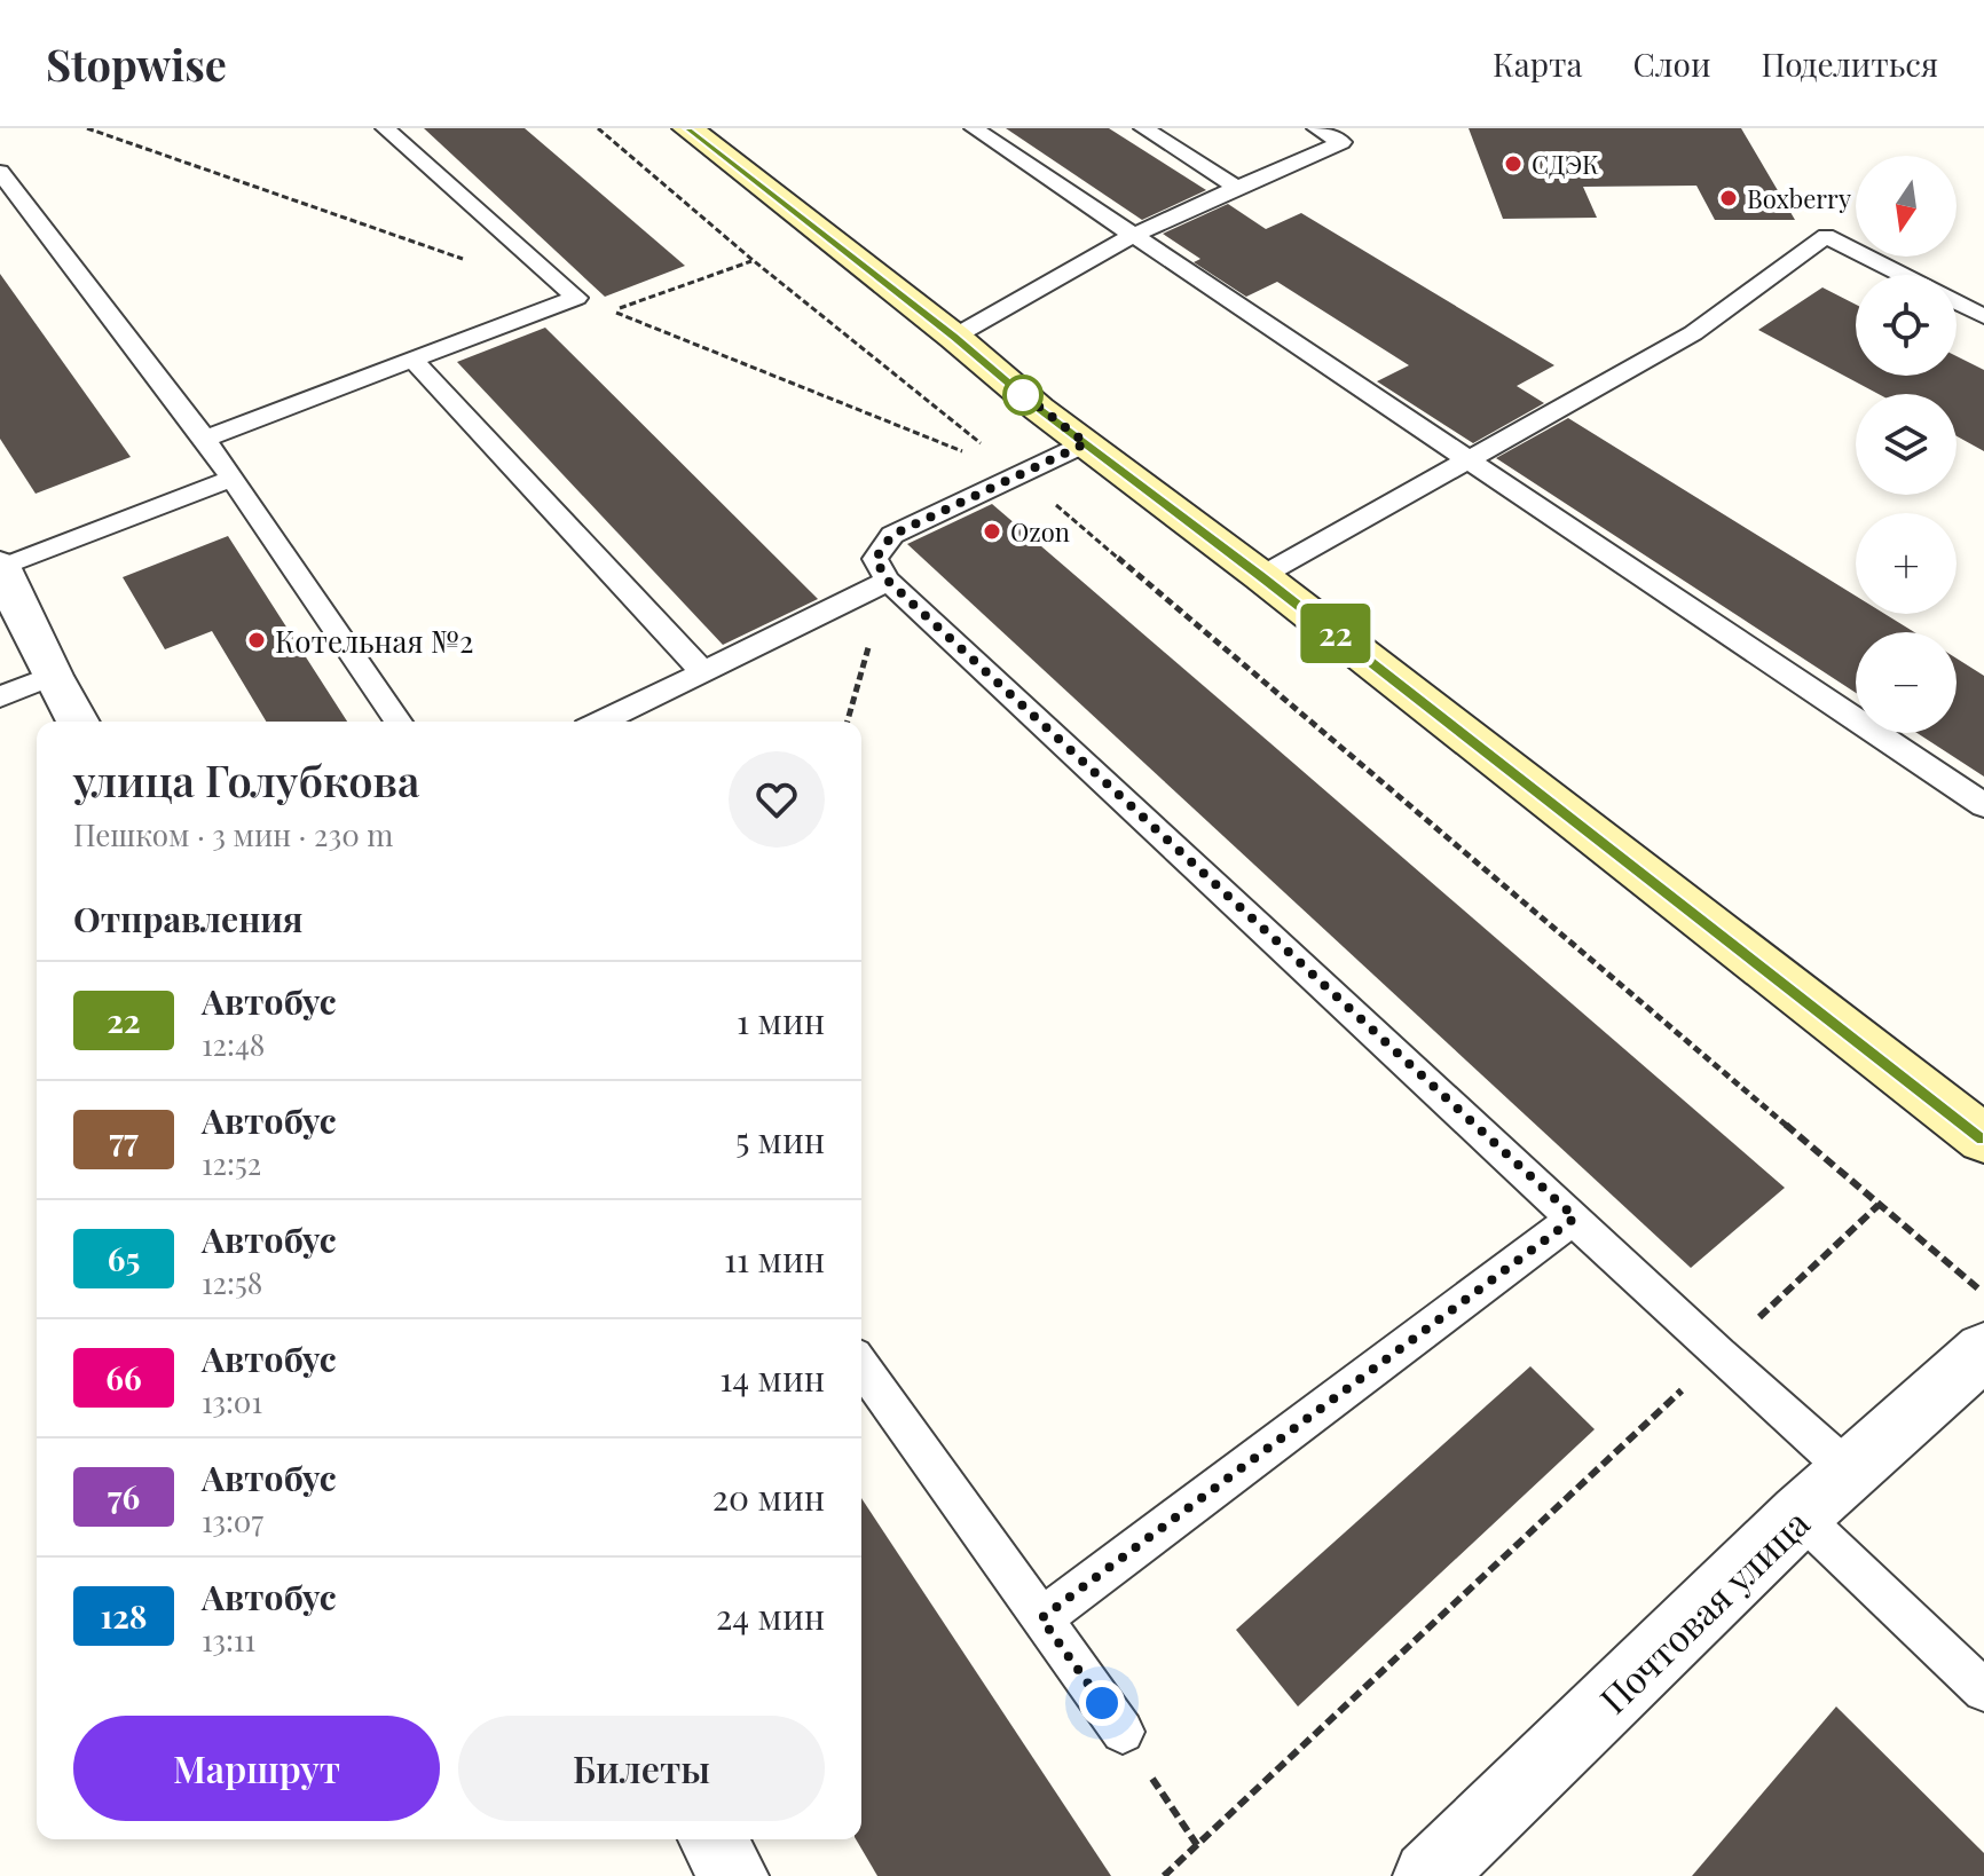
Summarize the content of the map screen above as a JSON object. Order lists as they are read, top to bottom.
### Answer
{
  "streets": {
    "street": ["Почтовая улица"]
  },
  "places": [
    "СДЭК",
    "Boxberry",
    "Ozon",
    "Котельная №2"
  ],
  "lines": ["bus line 22"],
  "north": "bottom",
  "page": {
    "header": "Stopwise",
    "nav": ["Карта", "Слои", "Поделиться"],
    "on_map": "22",
    "map_buttons": ["+", "−"],
    "heading": [
      ["улица Голубкова", "Пешком · 3 мин · 230 m"],
      "Отправления"
    ],
    "list": [
      {
        "mark": "22",
        "name": "Автобус",
        "note": "12:48",
        "value": "1 мин"
      },
      {
        "mark": "77",
        "name": "Автобус",
        "note": "12:52",
        "value": "5 мин"
      },
      {
        "mark": "65",
        "name": "Автобус",
        "note": "12:58",
        "value": "11 мин"
      },
      {
        "mark": "66",
        "name": "Автобус",
        "note": "13:01",
        "value": "14 мин"
      },
      {
        "mark": "76",
        "name": "Автобус",
        "note": "13:07",
        "value": "20 мин"
      },
      {
        "mark": "128",
        "name": "Автобус",
        "note": "13:11",
        "value": "24 мин"
      }
    ],
    "buttons": ["Маршрут", "Билеты"]
  }
}
